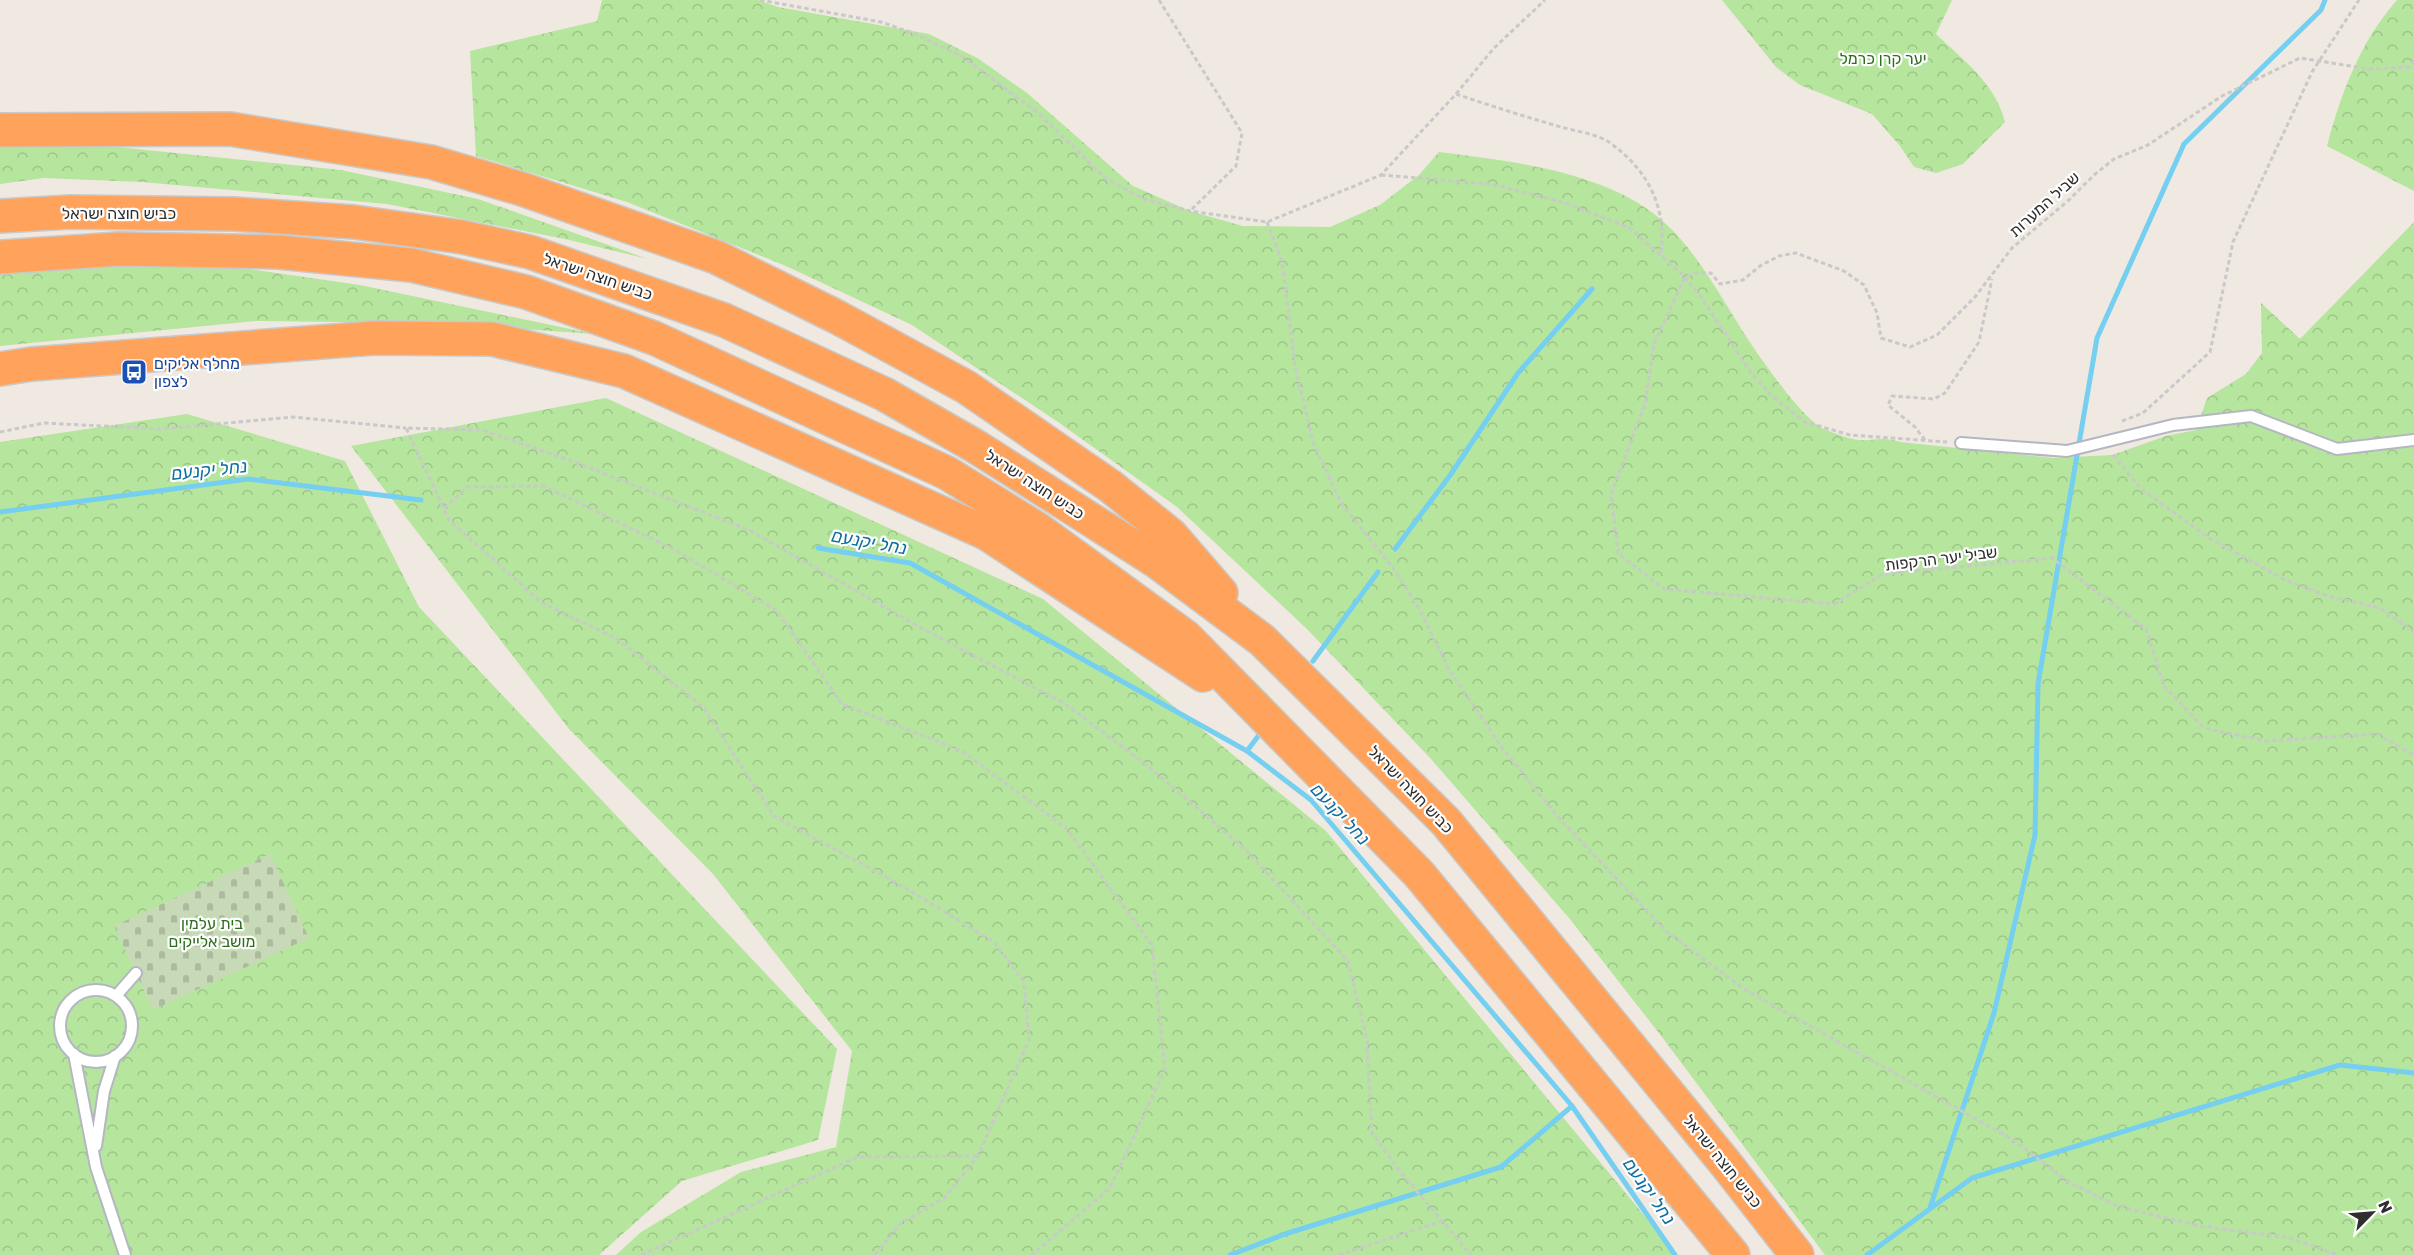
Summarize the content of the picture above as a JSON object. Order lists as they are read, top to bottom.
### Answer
{
  "streets": {
    "highway": ["כביש חוצה ישראל"],
    "path": ["שביל המערות", "שביל יער הרקפות"]
  },
  "crossings": [
    ["שביל המערות", "שביל יער הרקפות"]
  ],
  "water": ["נחל יקנעם"],
  "parks": ["יער קרן כרמל", "בית עלמין מושב אלייקים"],
  "places": {
    "bus stop": ["מחלף אליקים לצפון"]
  },
  "north": "top right"
}
